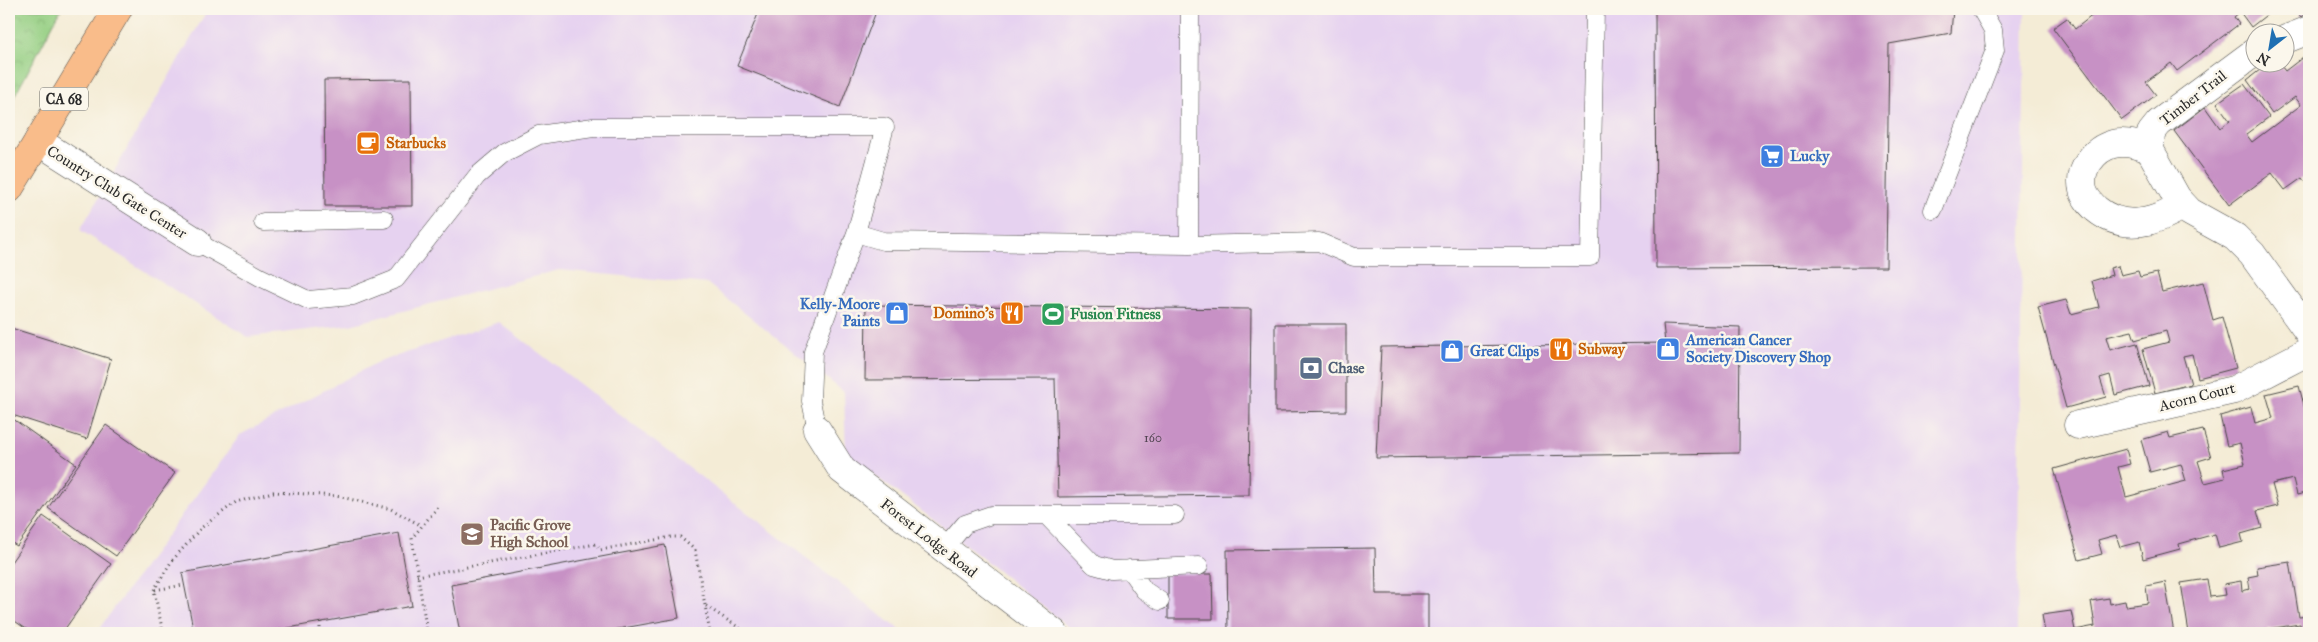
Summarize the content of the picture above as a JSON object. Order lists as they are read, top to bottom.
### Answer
{
  "streets": {
    "main road": ["CA 68"],
    "street": [
      "Timber Trail",
      "Country Club Gate Center",
      "Acorn Court",
      "Forest Lodge Road"
    ]
  },
  "crossings": [
    ["CA 68", "Country Club Gate Center"]
  ],
  "places": {
    "cafe": ["Starbucks"],
    "supermarket": ["Lucky"],
    "shop": ["Kelly-Moore Paints", "American Cancer Society Discovery Shop", "Great Clips"],
    "restaurant": ["Domino's", "Subway"],
    "sports": ["Fusion Fitness"],
    "bank": ["Chase"],
    "school or university": ["Pacific Grove High School"]
  },
  "house_numbers": ["160"],
  "north": "bottom left"
}
